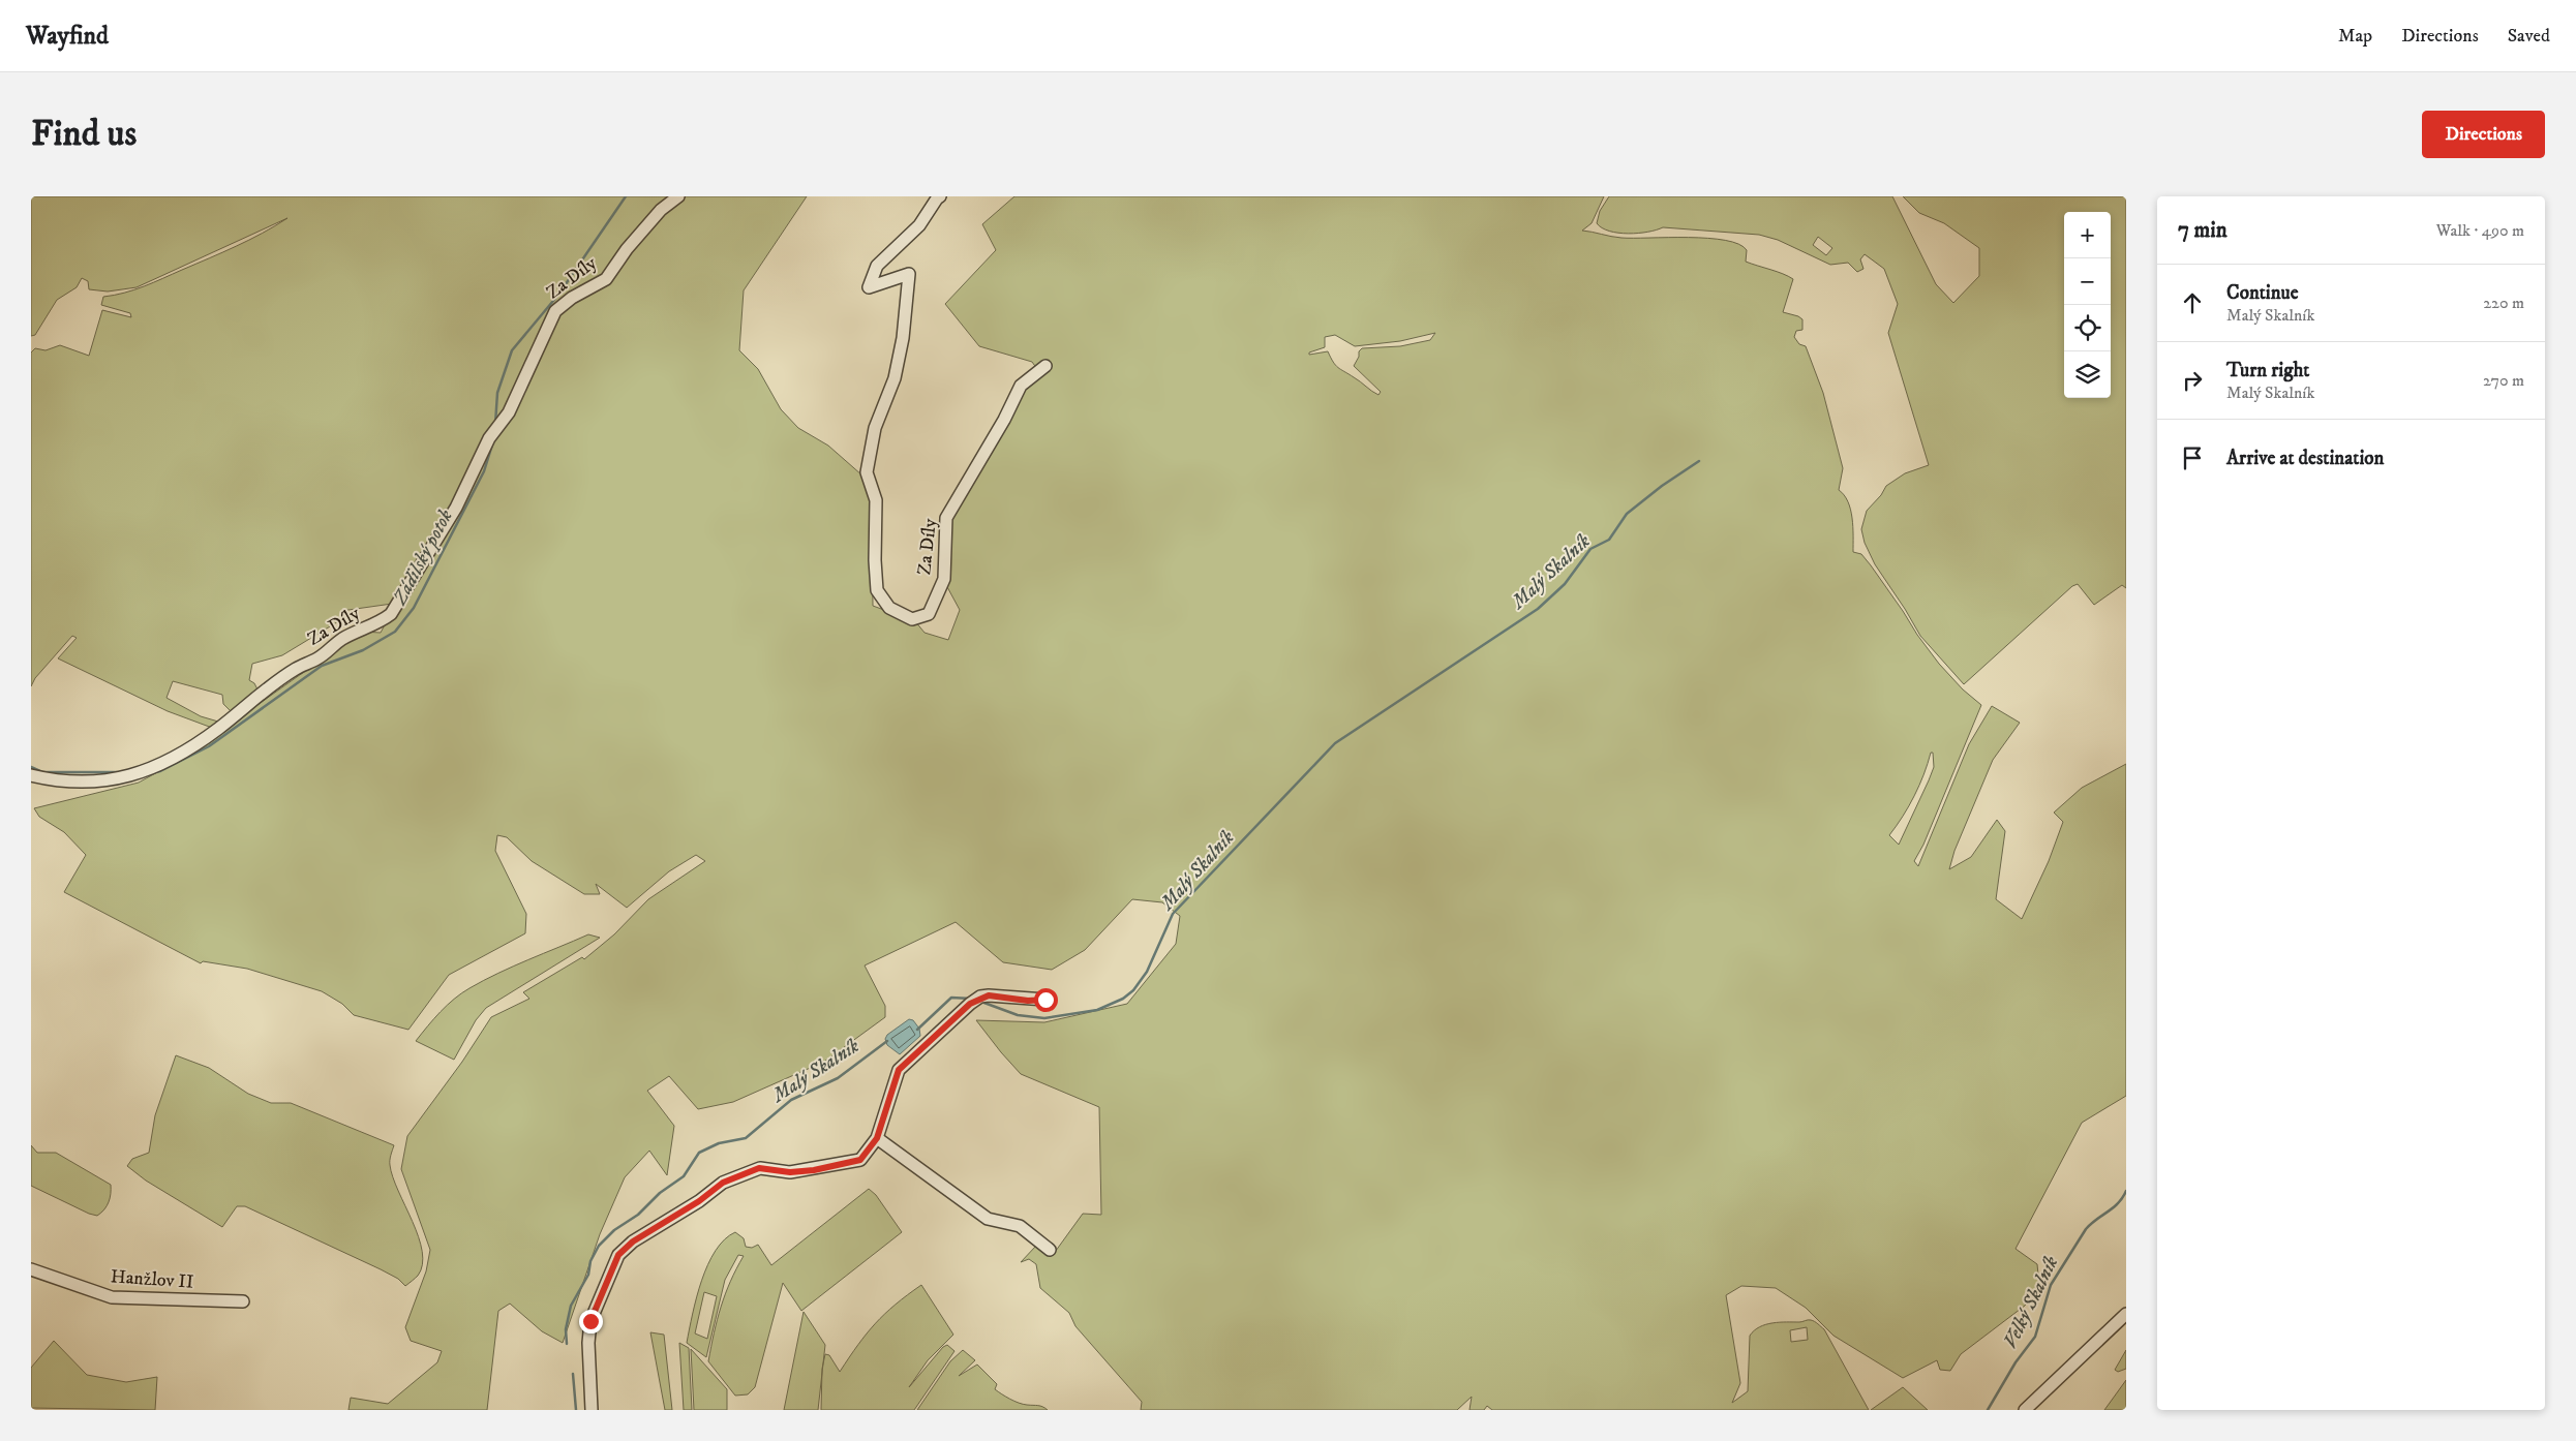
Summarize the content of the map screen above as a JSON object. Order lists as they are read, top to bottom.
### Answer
{
  "streets": {
    "street": ["Za Díly", "Hanžlov II"]
  },
  "water": ["Zádilský potok", "Malý Skalník", "Velký Skalník"],
  "page": {
    "header": "Wayfind",
    "nav": ["Map", "Directions", "Saved"],
    "buttons": "Directions",
    "title": "Find us",
    "heading": ["7 min", "Walk · 490 m"],
    "map_buttons": ["+", "−"],
    "list": [
      ["Continue", "Malý Skalník", "220 m"],
      ["Turn right", "Malý Skalník", "270 m"],
      "Arrive at destination"
    ]
  }
}
